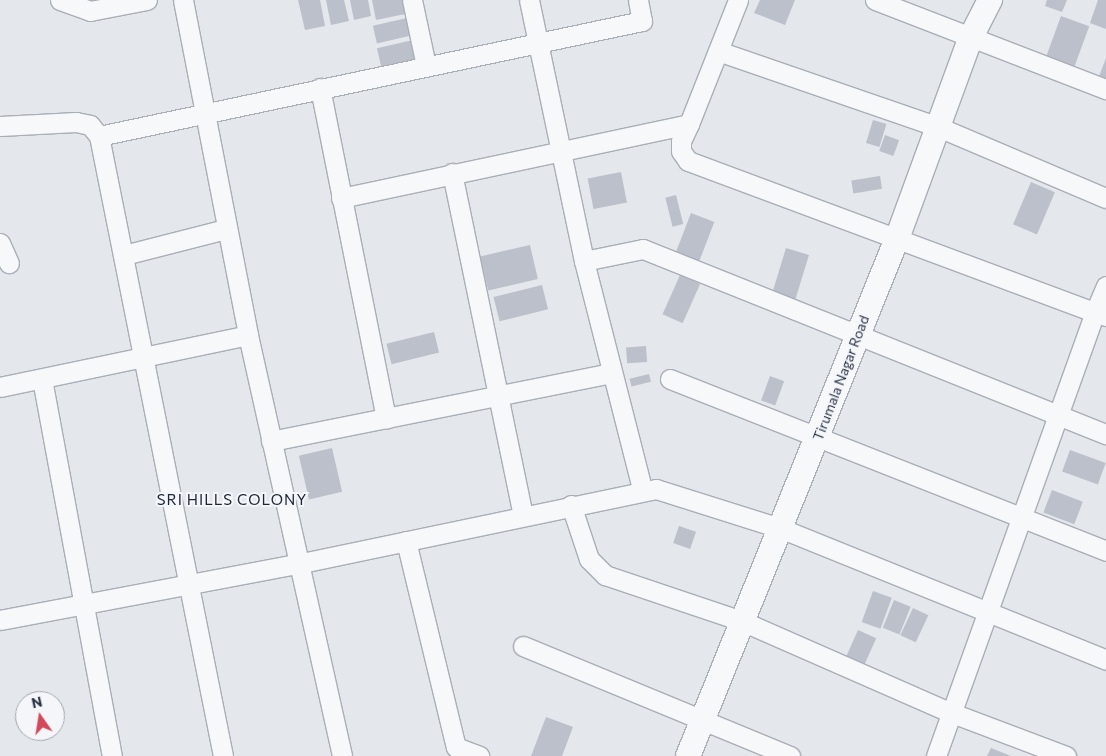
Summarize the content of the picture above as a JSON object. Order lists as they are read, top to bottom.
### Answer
{
  "streets": {
    "street": ["Tirumala Nagar Road"]
  },
  "districts": ["SRI HILLS COLONY"],
  "north": "top"
}
